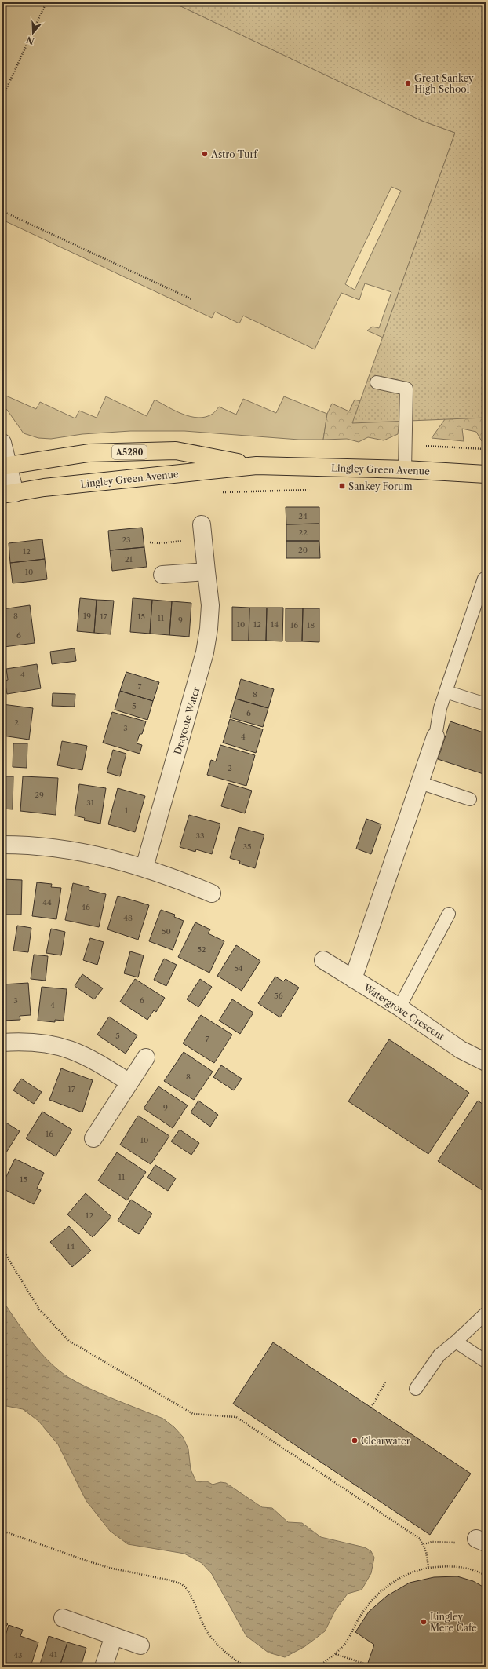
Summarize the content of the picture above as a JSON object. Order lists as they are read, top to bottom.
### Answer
{
  "streets": {
    "main road": ["A5280", "Lingley Green Avenue"],
    "street": ["Draycote Water", "Watergrove Crescent"]
  },
  "places": {
    "other": [
      "Great Sankey High School",
      "Astro Turf",
      "Clearwater",
      "Lingley Mere Cafe"
    ],
    "transit": ["Sankey Forum"]
  },
  "house_numbers": [
    "24",
    "22",
    "23",
    "20",
    "12",
    "21",
    "10",
    "8",
    "19",
    "17",
    "15",
    "11",
    "9",
    "10",
    "12",
    "14",
    "16",
    "18",
    "6",
    "4",
    "7",
    "8",
    "5",
    "6",
    "2",
    "3",
    "4",
    "2",
    "29",
    "31",
    "1",
    "33",
    "35",
    "44",
    "46",
    "48",
    "50",
    "52",
    "54",
    "56",
    "3",
    "6",
    "4",
    "5",
    "7",
    "8",
    "17",
    "9",
    "16",
    "10",
    "11",
    "15",
    "12",
    "14",
    "41",
    "43"
  ],
  "north": "bottom"
}
